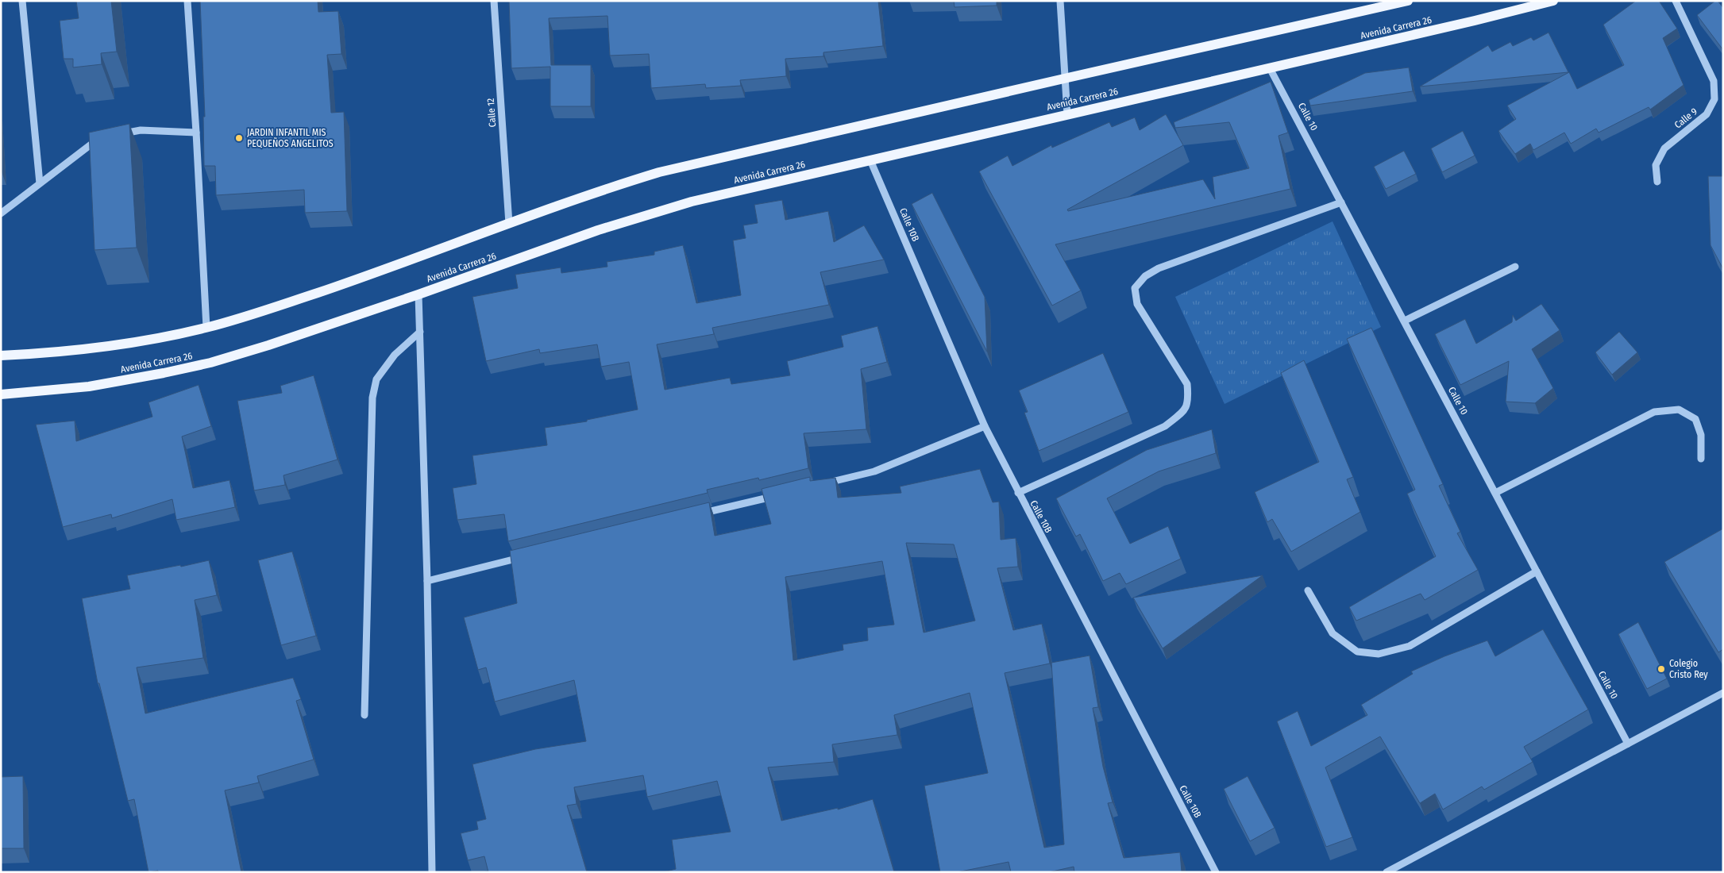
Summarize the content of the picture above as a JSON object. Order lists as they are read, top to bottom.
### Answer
{
  "streets": {
    "main road": ["Avenida Carrera 26"],
    "street": [
      "Calle 12",
      "Calle 10",
      "Calle 9",
      "Calle 10B"
    ]
  },
  "crossings": [
    ["Avenida Carrera 26", "Calle 10"],
    ["Avenida Carrera 26", "Calle 10B"]
  ],
  "places": ["JARDIN INFANTIL MIS PEQUEÑOS ANGELITOS", "Colegio Cristo Rey"]
}
